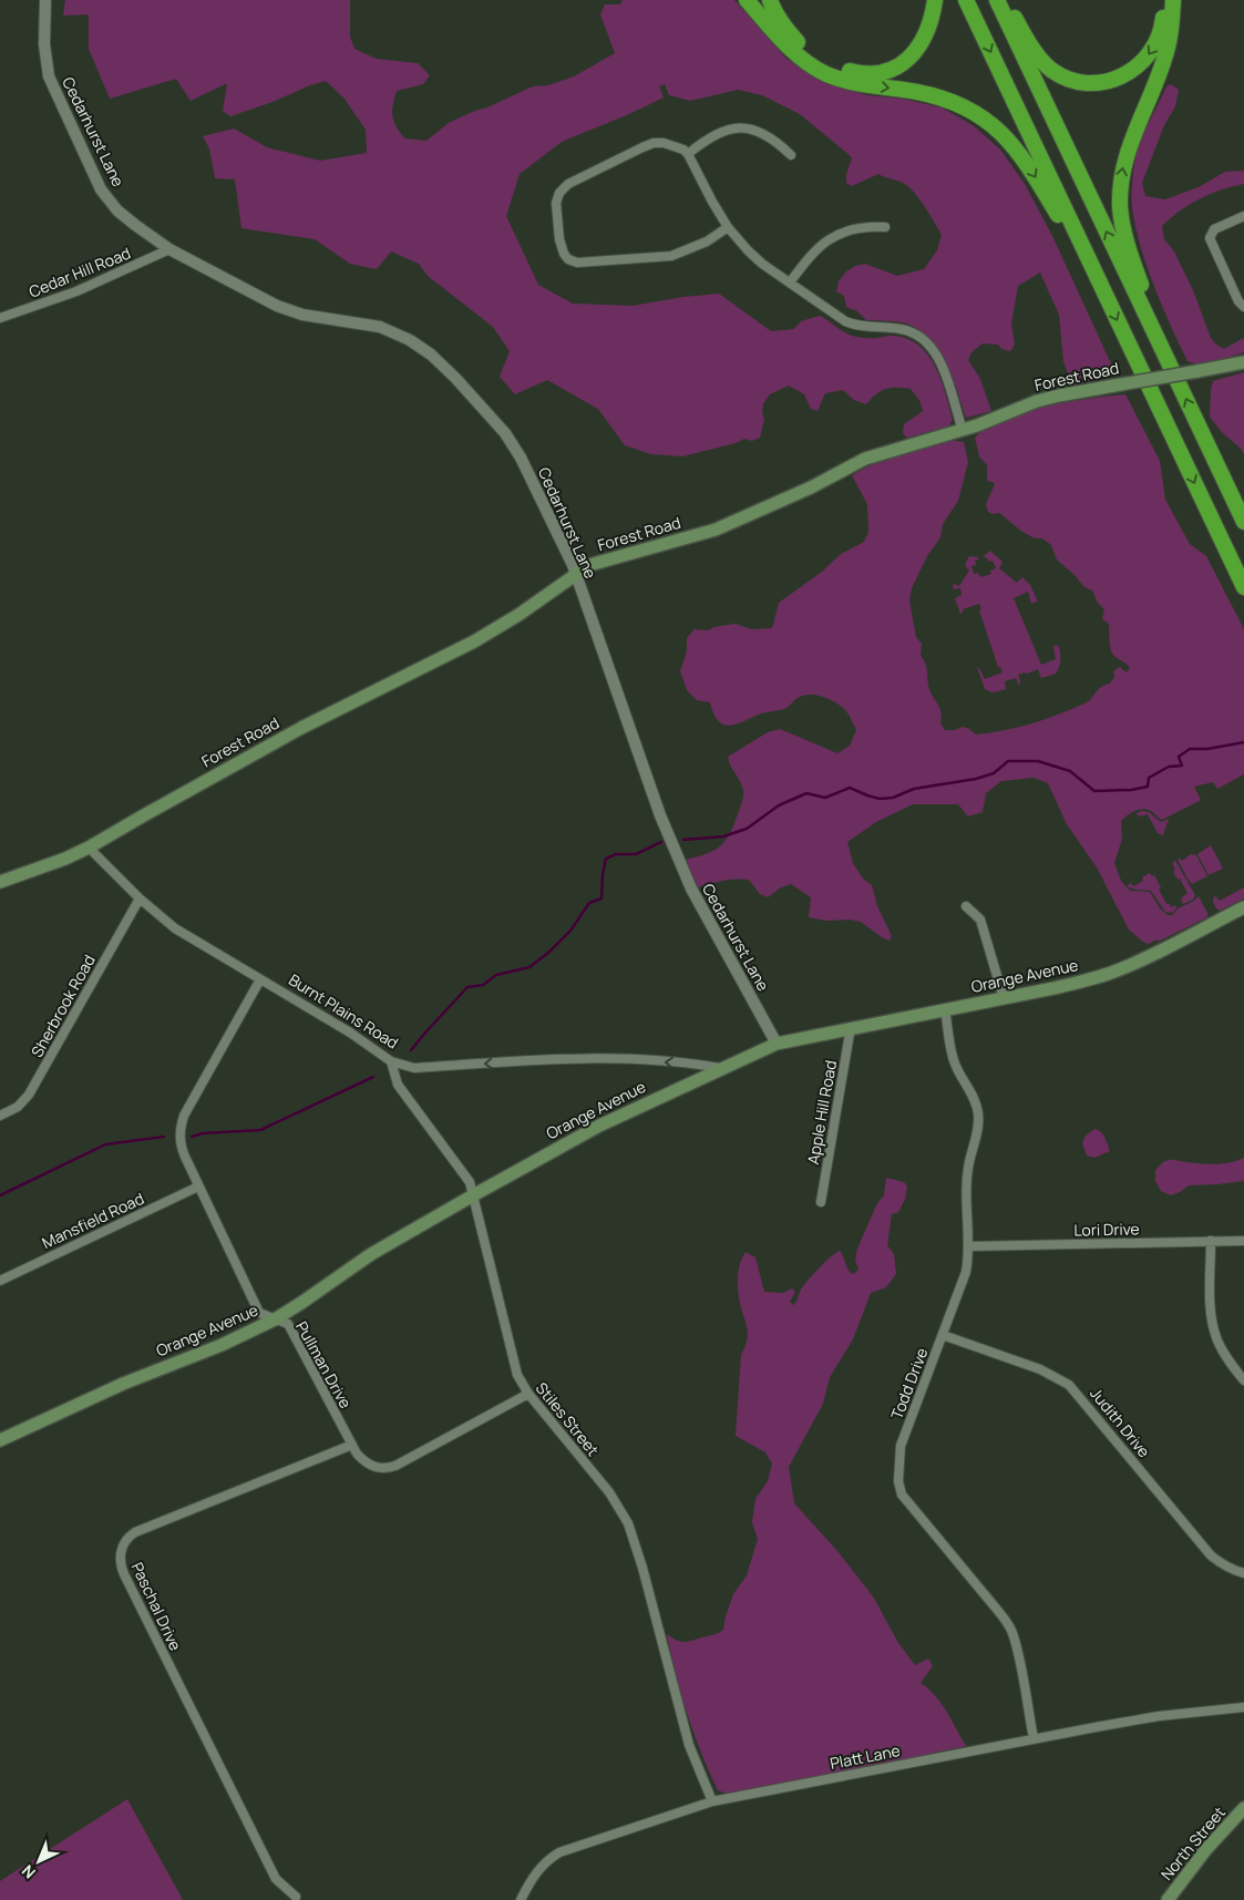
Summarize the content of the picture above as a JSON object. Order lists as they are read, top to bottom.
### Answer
{
  "streets": {
    "main road": ["Forest Road", "Orange Avenue", "North Street"],
    "street": [
      "Cedarhurst Lane",
      "Cedar Hill Road",
      "Sherbrook Road",
      "Burnt Plains Road",
      "Apple Hill Road",
      "Mansfield Road",
      "Lori Drive",
      "Pullman Drive",
      "Todd Drive",
      "Stiles Street",
      "Judith Drive",
      "Paschal Drive",
      "Platt Lane"
    ]
  },
  "crossings": [
    ["Cedarhurst Lane", "Cedar Hill Road"],
    ["Cedarhurst Lane", "Forest Road"],
    ["Cedarhurst Lane", "Orange Avenue"],
    ["Forest Road", "Burnt Plains Road"],
    ["Orange Avenue", "Burnt Plains Road"],
    ["Orange Avenue", "Apple Hill Road"],
    ["Orange Avenue", "Pullman Drive"],
    ["Orange Avenue", "Todd Drive"],
    ["Orange Avenue", "Stiles Street"],
    ["Sherbrook Road", "Burnt Plains Road"],
    ["Burnt Plains Road", "Pullman Drive"],
    ["Burnt Plains Road", "Stiles Street"],
    ["Mansfield Road", "Pullman Drive"],
    ["Lori Drive", "Todd Drive"],
    ["Pullman Drive", "Stiles Street"],
    ["Pullman Drive", "Paschal Drive"],
    ["Todd Drive", "Judith Drive"],
    ["Todd Drive", "Platt Lane"],
    ["Stiles Street", "Platt Lane"]
  ],
  "one_way": ["Burnt Plains Road"],
  "north": "bottom left"
}
